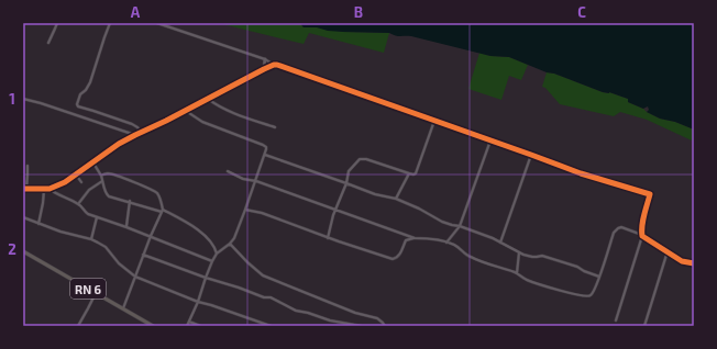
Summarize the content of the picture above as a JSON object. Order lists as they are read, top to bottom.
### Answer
{
  "streets": {
    "main road": ["RN 6"]
  },
  "grid": {
    "columns": ["A", "B", "C"],
    "rows": ["1", "2"]
  }
}
